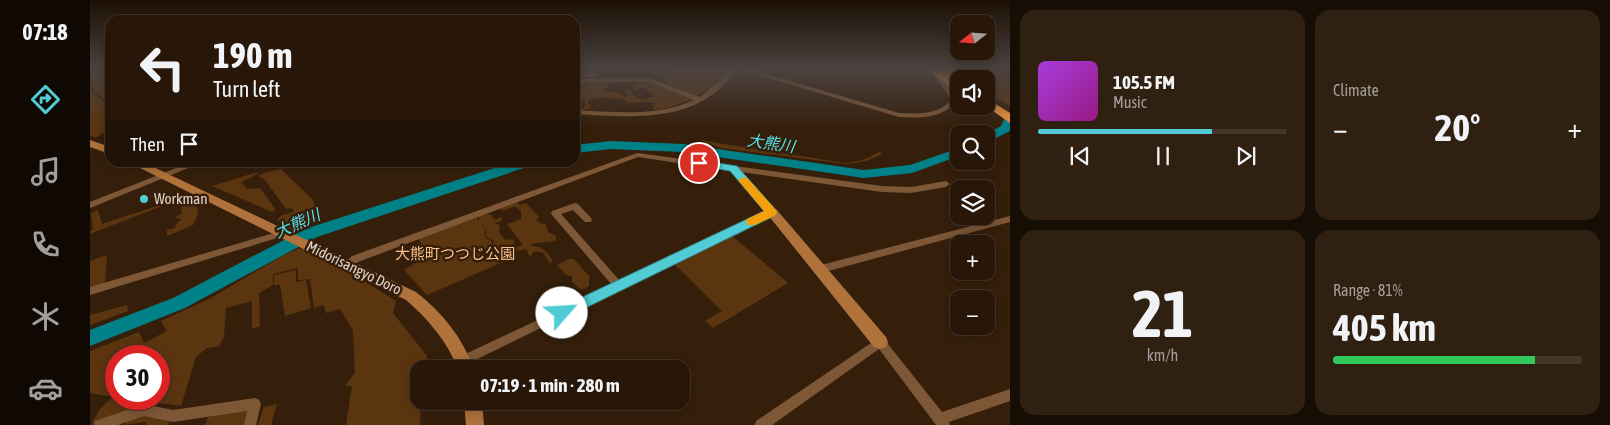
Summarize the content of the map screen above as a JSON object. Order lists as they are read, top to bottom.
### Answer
{
  "streets": {
    "main road": ["Midorisangyo Doro"]
  },
  "water": ["大熊川"],
  "parks": ["大熊町つつじ公園"],
  "places": ["Workman"],
  "north": "left",
  "page": {
    "tabs": "07:18",
    "tile": [
      "Climate",
      ["21", "km/h"],
      ["Range · 81%", "405 km"]
    ],
    "map_buttons": ["+", "−"],
    "turn": ["190 m", "Turn left"],
    "song": ["105.5 FM", "Music"],
    "heat": ["−", "20°", "+"],
    "then": "Then",
    "limit": "30",
    "trip": "07:19 · 1 min · 280 m"
  }
}
